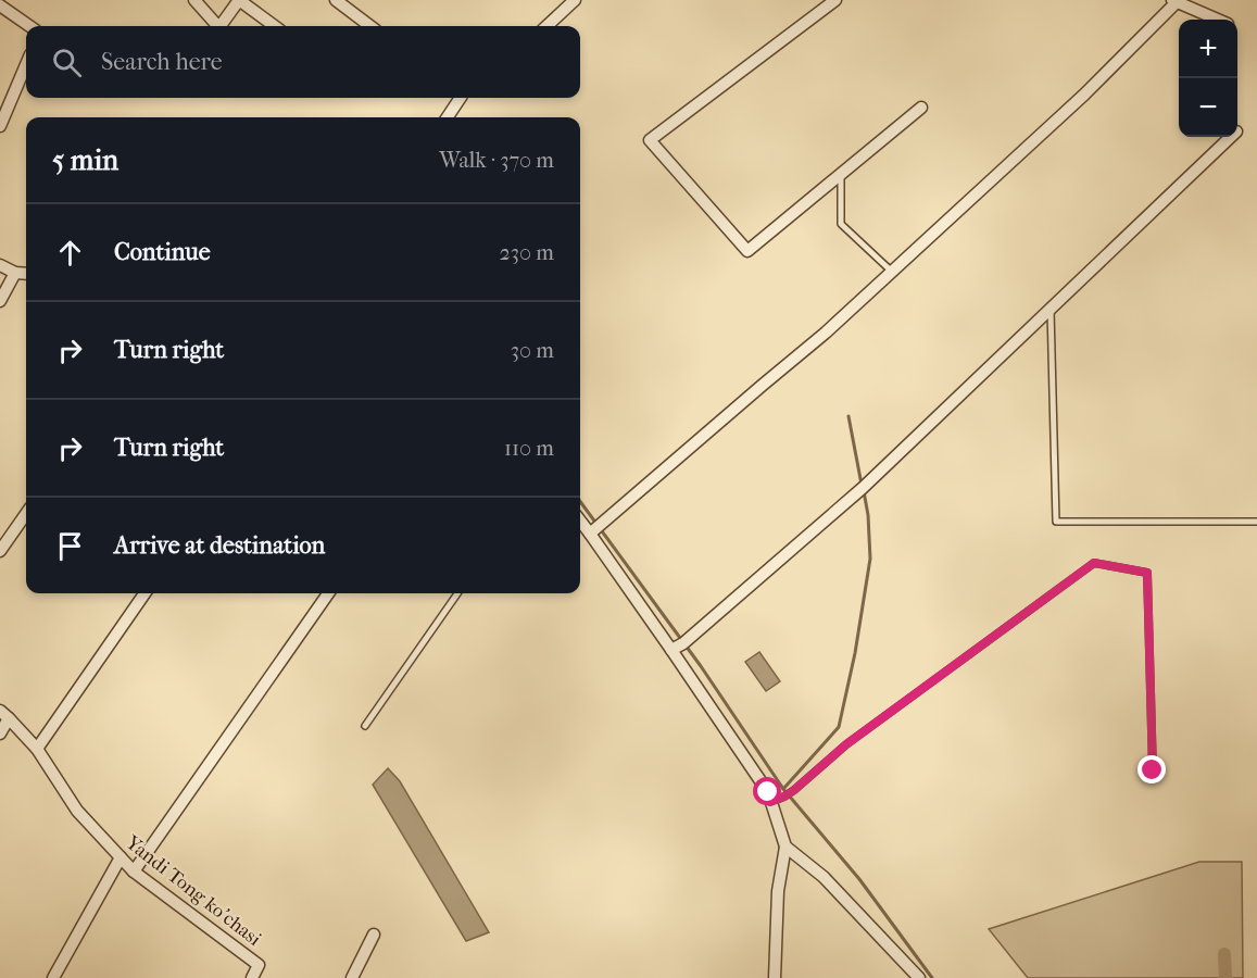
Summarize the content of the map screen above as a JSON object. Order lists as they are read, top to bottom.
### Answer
{
  "streets": {
    "street": ["Yandi Tong ko'chasi"]
  },
  "page": {
    "map_buttons": ["+", "−"],
    "search": "Search here",
    "heading": ["5 min", "Walk · 370 m"],
    "list": [
      ["Continue", "230 m"],
      ["Turn right", "30 m"],
      ["Turn right", "110 m"],
      "Arrive at destination"
    ]
  }
}
